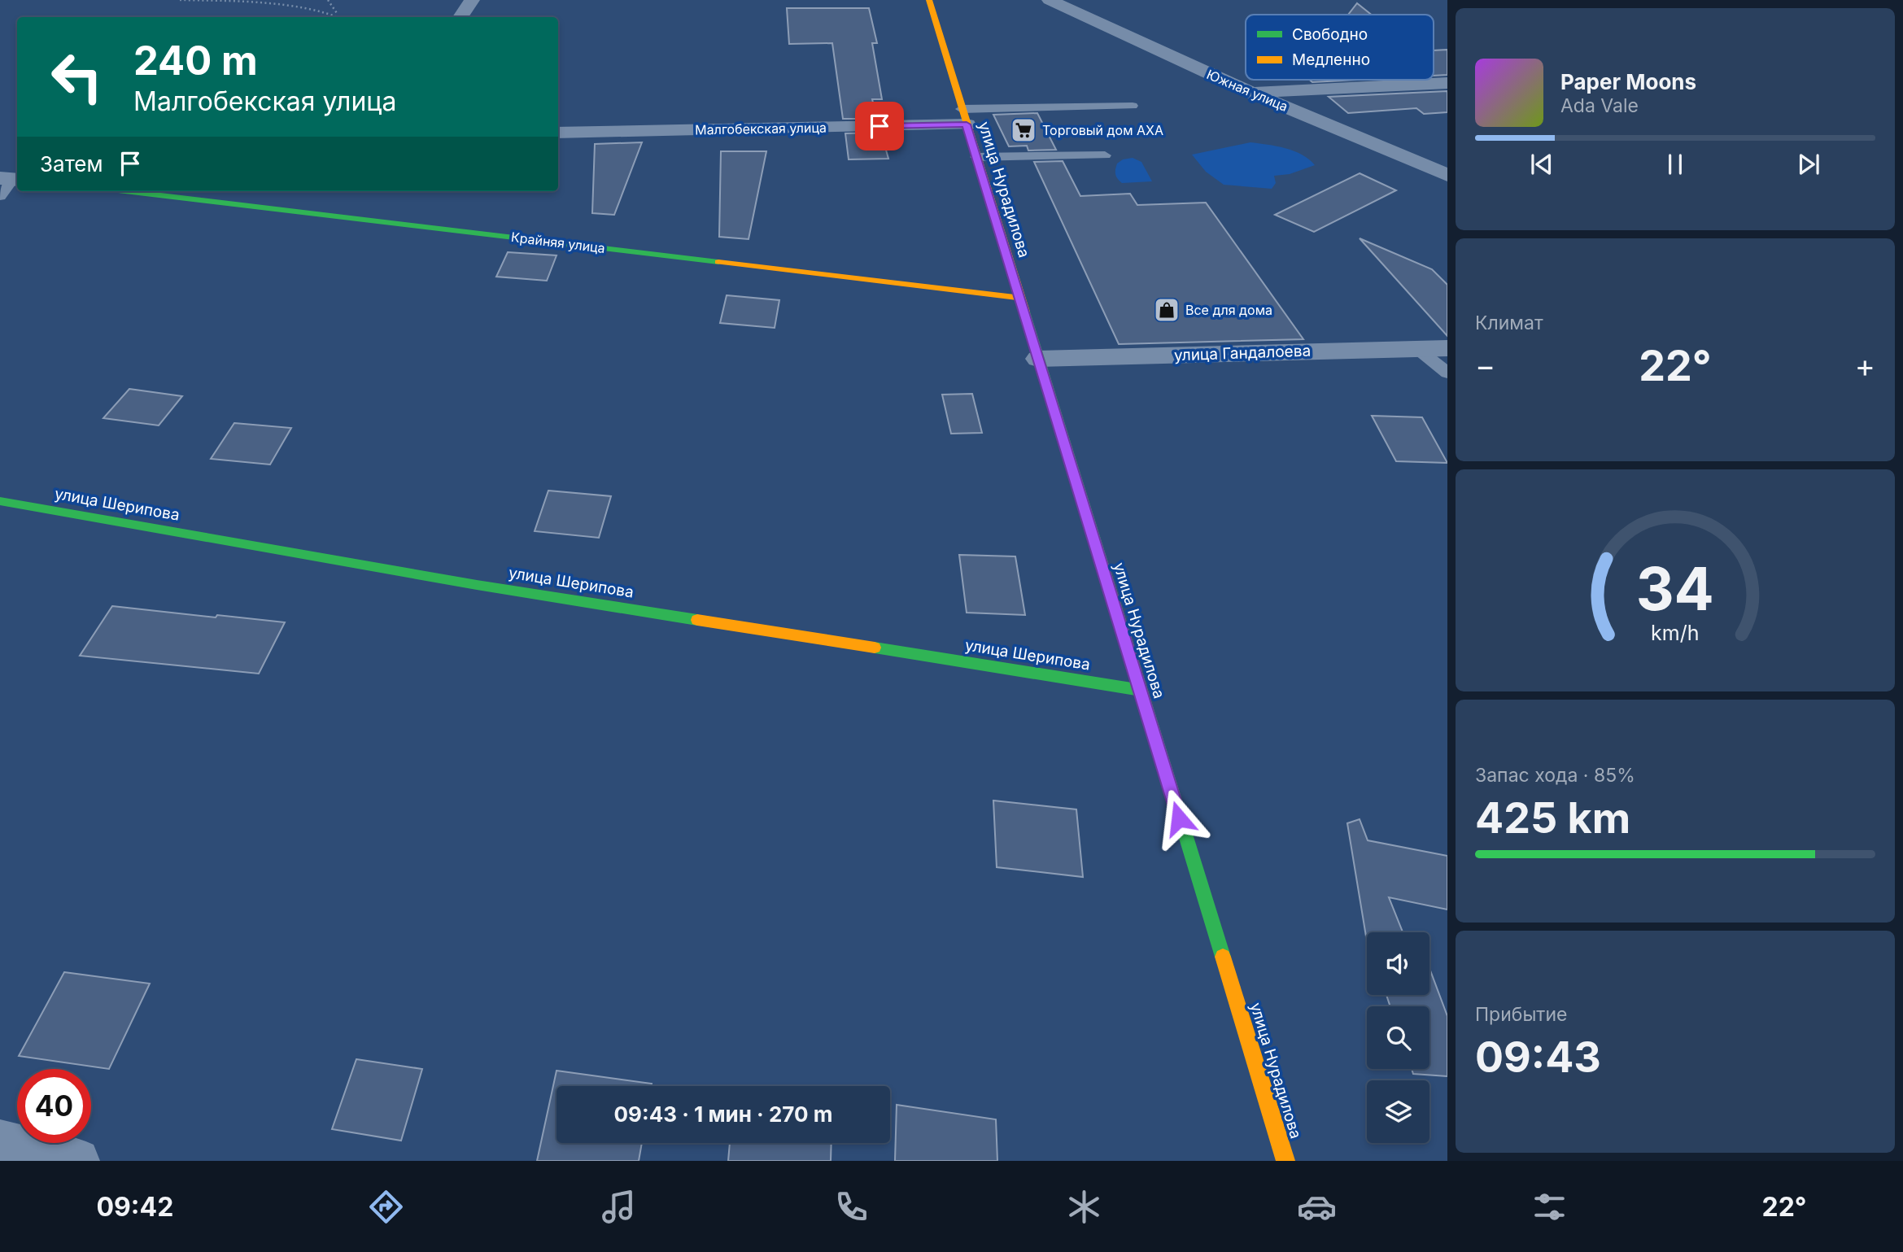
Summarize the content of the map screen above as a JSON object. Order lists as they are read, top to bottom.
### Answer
{
  "streets": {
    "street": [
      "Южная улица",
      "Малгобекская улица",
      "улица Нурадилова",
      "Крайняя улица",
      "улица Гандалоева",
      "улица Шерипова"
    ]
  },
  "crossings": [
    ["Малгобекская улица", "улица Нурадилова"],
    ["улица Нурадилова", "Крайняя улица"],
    ["улица Нурадилова", "улица Гандалоева"],
    ["улица Нурадилова", "улица Шерипова"]
  ],
  "places": {
    "supermarket": ["Торговый дом АХА"],
    "shop": ["Все для дома"]
  },
  "legend": ["Свободно", "Медленно"],
  "page": {
    "turn": ["240 m", "Малгобекская улица"],
    "song": ["Paper Moons", "Ada Vale"],
    "then": "Затем",
    "tile": [
      "Климат",
      ["Запас хода · 85%", "425 km"],
      ["Прибытие", "09:43"]
    ],
    "heat": ["−", "22°", "+"],
    "limit": "40",
    "trip": "09:43 · 1 мин · 270 m",
    "tabs": ["09:42", "22°"],
    "gauge": ["34", "km/h"]
  }
}
